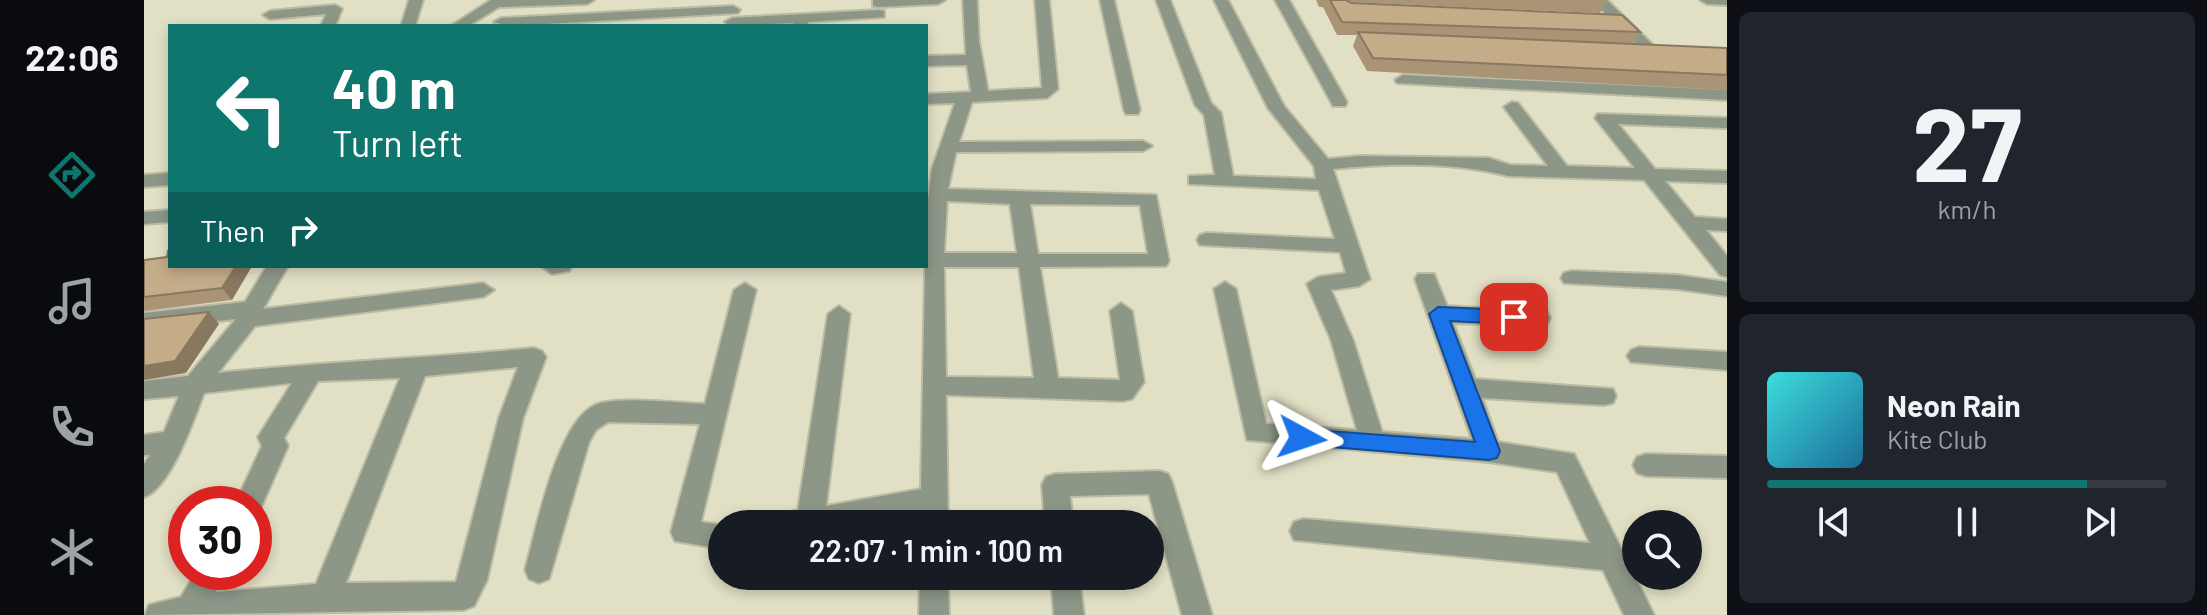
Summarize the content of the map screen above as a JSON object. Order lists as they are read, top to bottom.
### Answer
{
  "page": {
    "tabs": "22:06",
    "tile": ["27", "km/h"],
    "turn": ["40 m", "Turn left"],
    "then": "Then",
    "song": ["Neon Rain", "Kite Club"],
    "limit": "30",
    "trip": "22:07 · 1 min · 100 m"
  }
}
